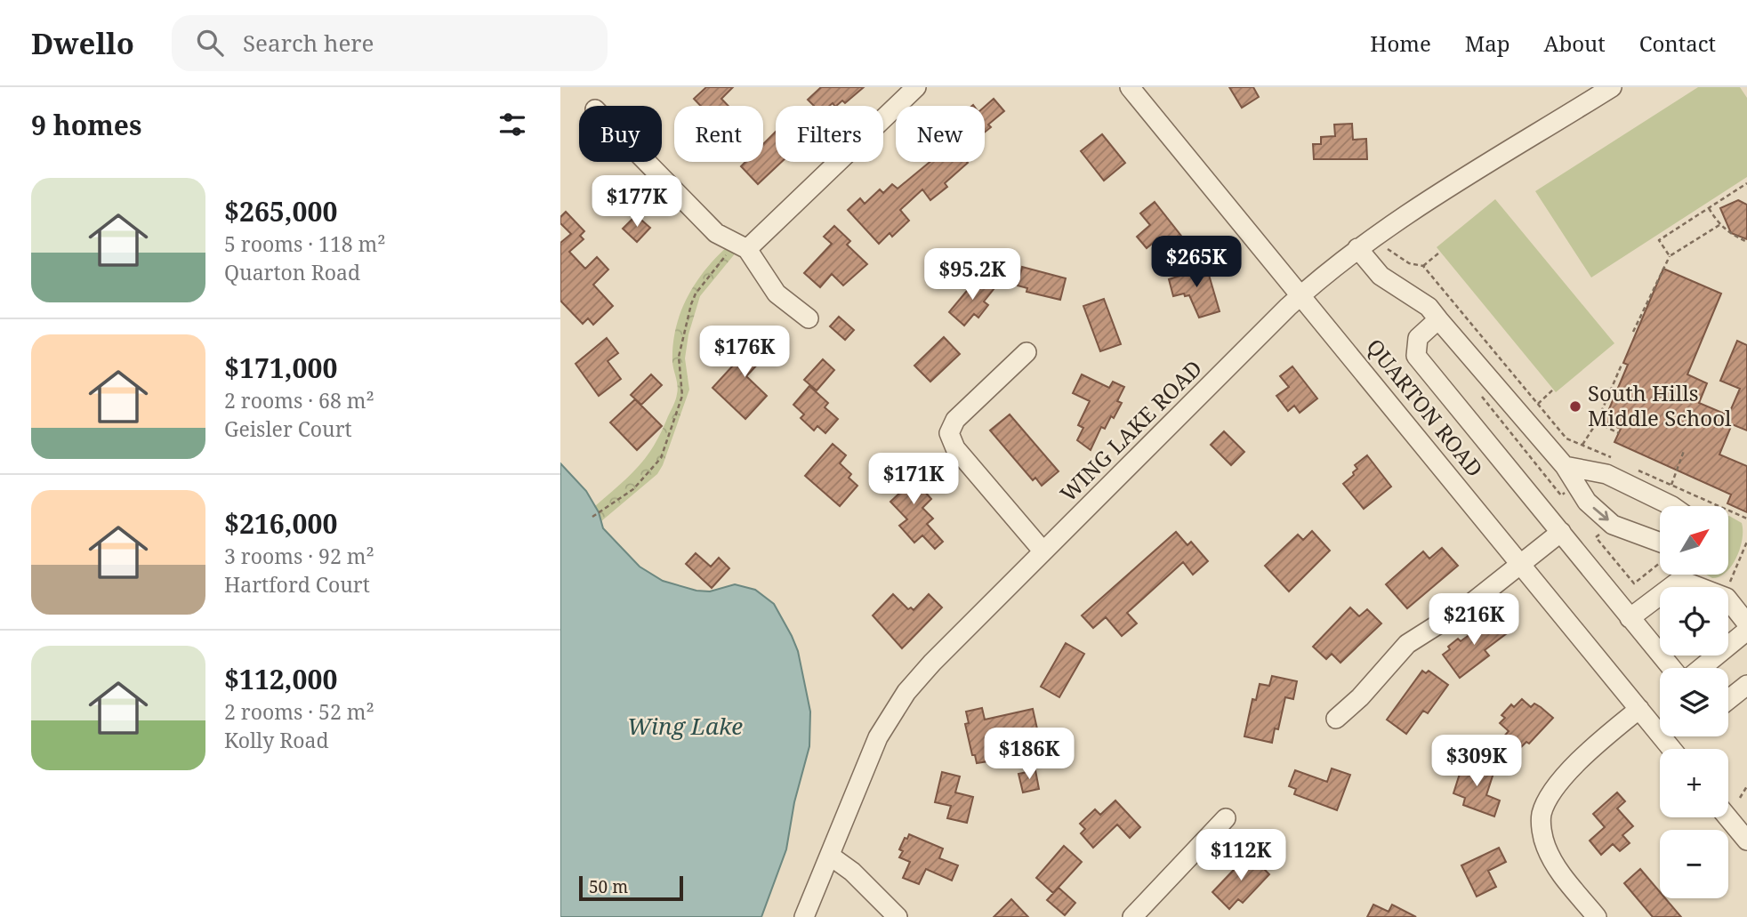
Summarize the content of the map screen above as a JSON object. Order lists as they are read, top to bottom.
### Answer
{
  "streets": {
    "street": ["QUARTON ROAD", "WING LAKE ROAD"]
  },
  "crossings": [
    ["QUARTON ROAD", "WING LAKE ROAD"]
  ],
  "water": ["Wing Lake"],
  "places": ["South Hills Middle School"],
  "scale_bar": "50 m",
  "north": "top right",
  "page": {
    "header": "Dwello",
    "search": "Search here",
    "nav": [
      "Home",
      "Map",
      "About",
      "Contact"
    ],
    "heading": "9 homes",
    "chip": [
      "Buy",
      "Rent",
      "Filters",
      "New"
    ],
    "list": [
      {
        "name": "$265,000",
        "note": "5 rooms · 118 m² · Quarton Road"
      },
      {
        "name": "$171,000",
        "note": "2 rooms · 68 m² · Geisler Court"
      },
      {
        "name": "$216,000",
        "note": "3 rooms · 92 m² · Hartford Court"
      },
      {
        "name": "$112,000",
        "note": "2 rooms · 52 m² · Kolly Road"
      }
    ],
    "price": [
      "$177K",
      "$265K",
      "$95.2K",
      "$176K",
      "$171K",
      "$216K",
      "$186K",
      "$309K",
      "$112K"
    ],
    "map_buttons": ["+", "−"],
    "scale": "50 m"
  }
}
